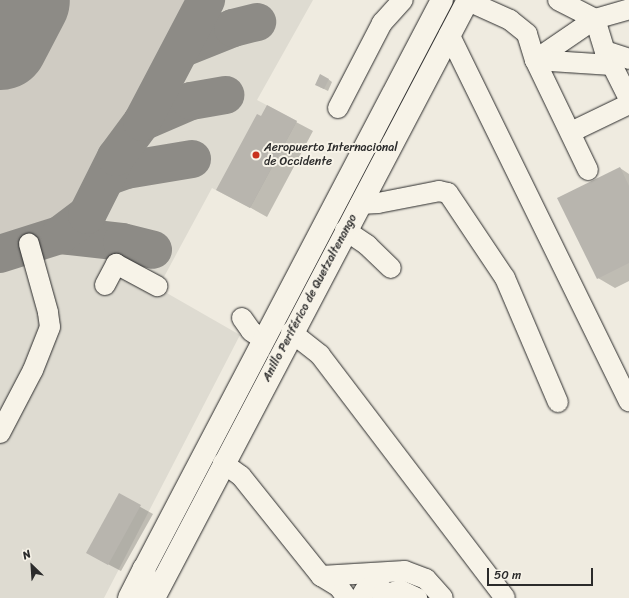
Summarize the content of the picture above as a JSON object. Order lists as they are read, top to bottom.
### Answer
{
  "streets": {
    "highway": ["Anillo Periférico de Quetzaltenango"]
  },
  "places": ["Aeropuerto Internacional de Occidente"],
  "scale_bar": "50 m",
  "north": "top left"
}
